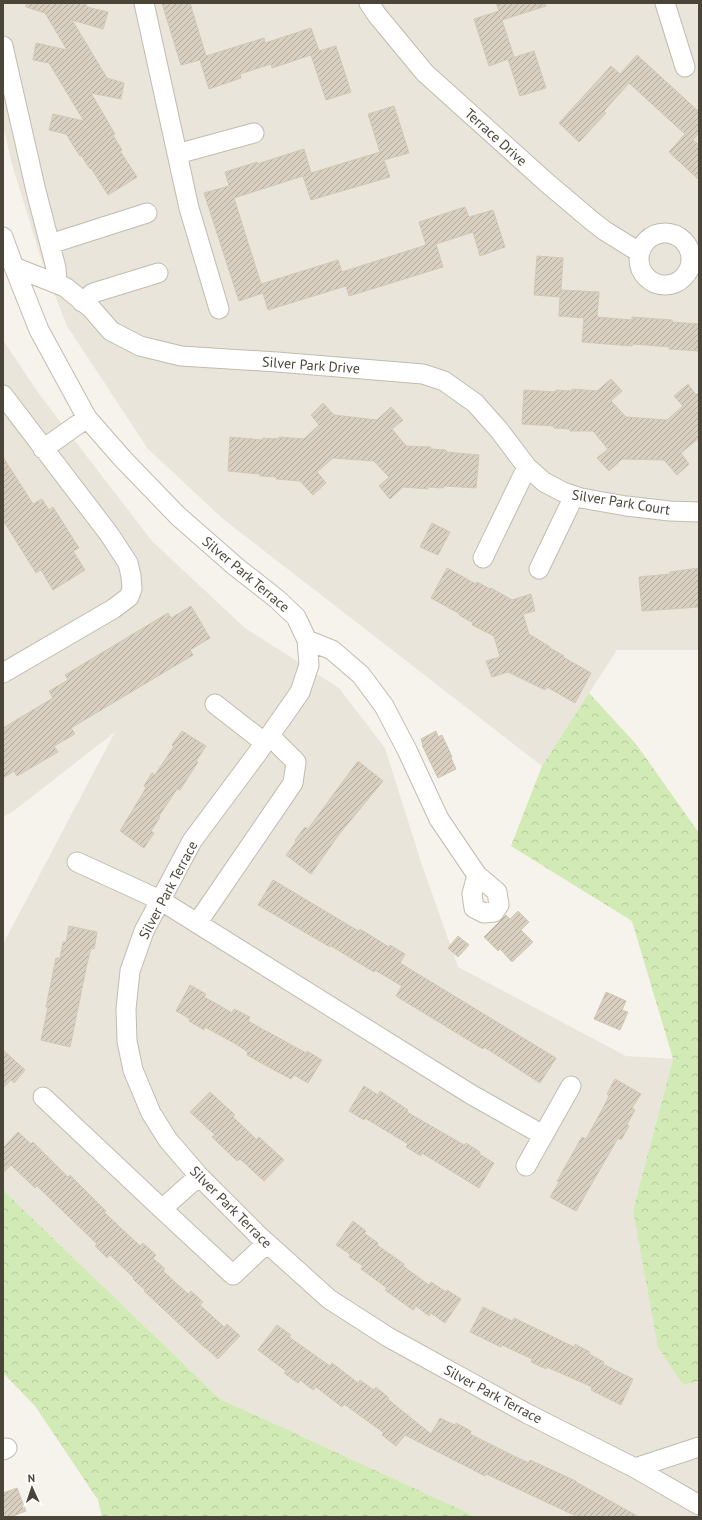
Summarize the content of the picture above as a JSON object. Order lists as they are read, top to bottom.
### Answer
{
  "streets": {
    "street": [
      "Terrace Drive",
      "Silver Park Drive",
      "Silver Park Court",
      "Silver Park Terrace"
    ]
  },
  "crossings": [
    ["Silver Park Drive", "Silver Park Court"],
    ["Silver Park Drive", "Silver Park Terrace"]
  ],
  "north": "top"
}
